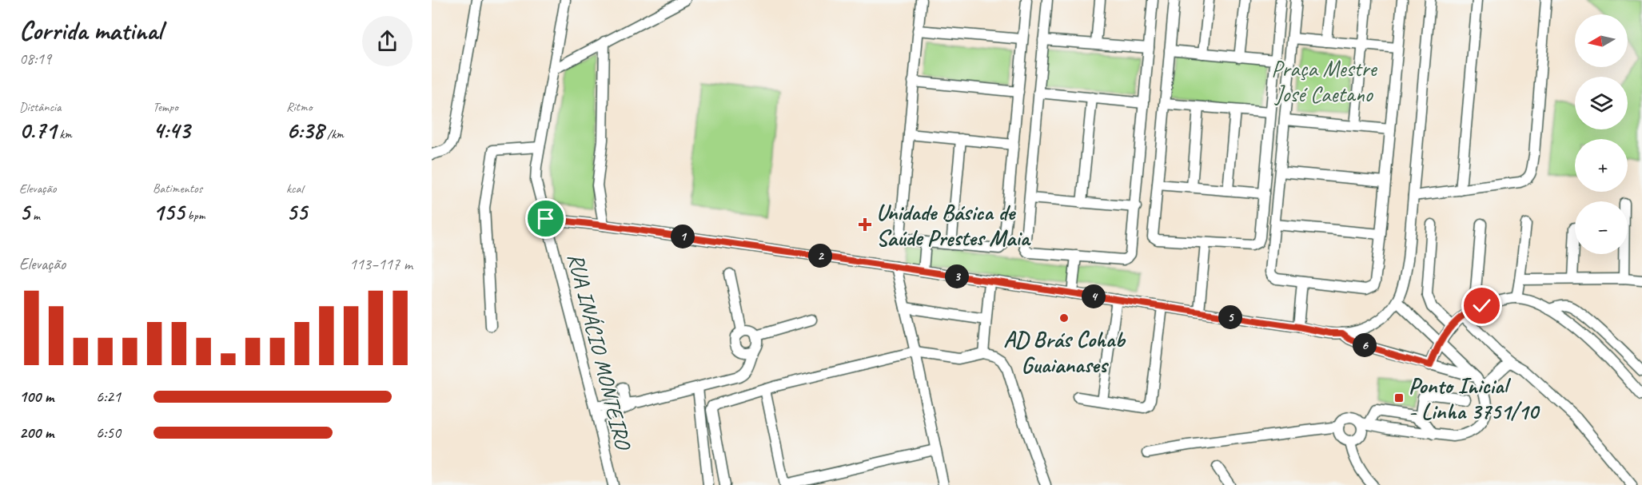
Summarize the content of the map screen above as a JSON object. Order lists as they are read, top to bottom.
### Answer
{
  "streets": {
    "street": ["RUA INÁCIO MONTEIRO"]
  },
  "parks": ["Praça Mestre José Caetano"],
  "places": {
    "health": ["Unidade Básica de Saúde Prestes Maia"],
    "other": ["AD Brás Cohab Guaianases"],
    "transit": ["Ponto Inicial - Linha 3751/10"]
  },
  "north": "left",
  "page": {
    "heading": ["Corrida matinal", "08:19"],
    "map_buttons": ["+", "−"],
    "stats": [
      ["Distância", "0.71 km"],
      ["Tempo", "4:43"],
      ["Ritmo", "6:38 /km"],
      ["Elevação", "5 m"],
      ["Batimentos", "155 bpm"],
      ["kcal", "55"]
    ],
    "pins": [
      "1",
      "2",
      "3",
      "4",
      "5",
      "6"
    ],
    "chart": ["Elevação", "113–117 m"],
    "list": [
      {
        "name": "100 m",
        "note": "6:21"
      },
      {
        "name": "200 m",
        "note": "6:50"
      }
    ]
  }
}
